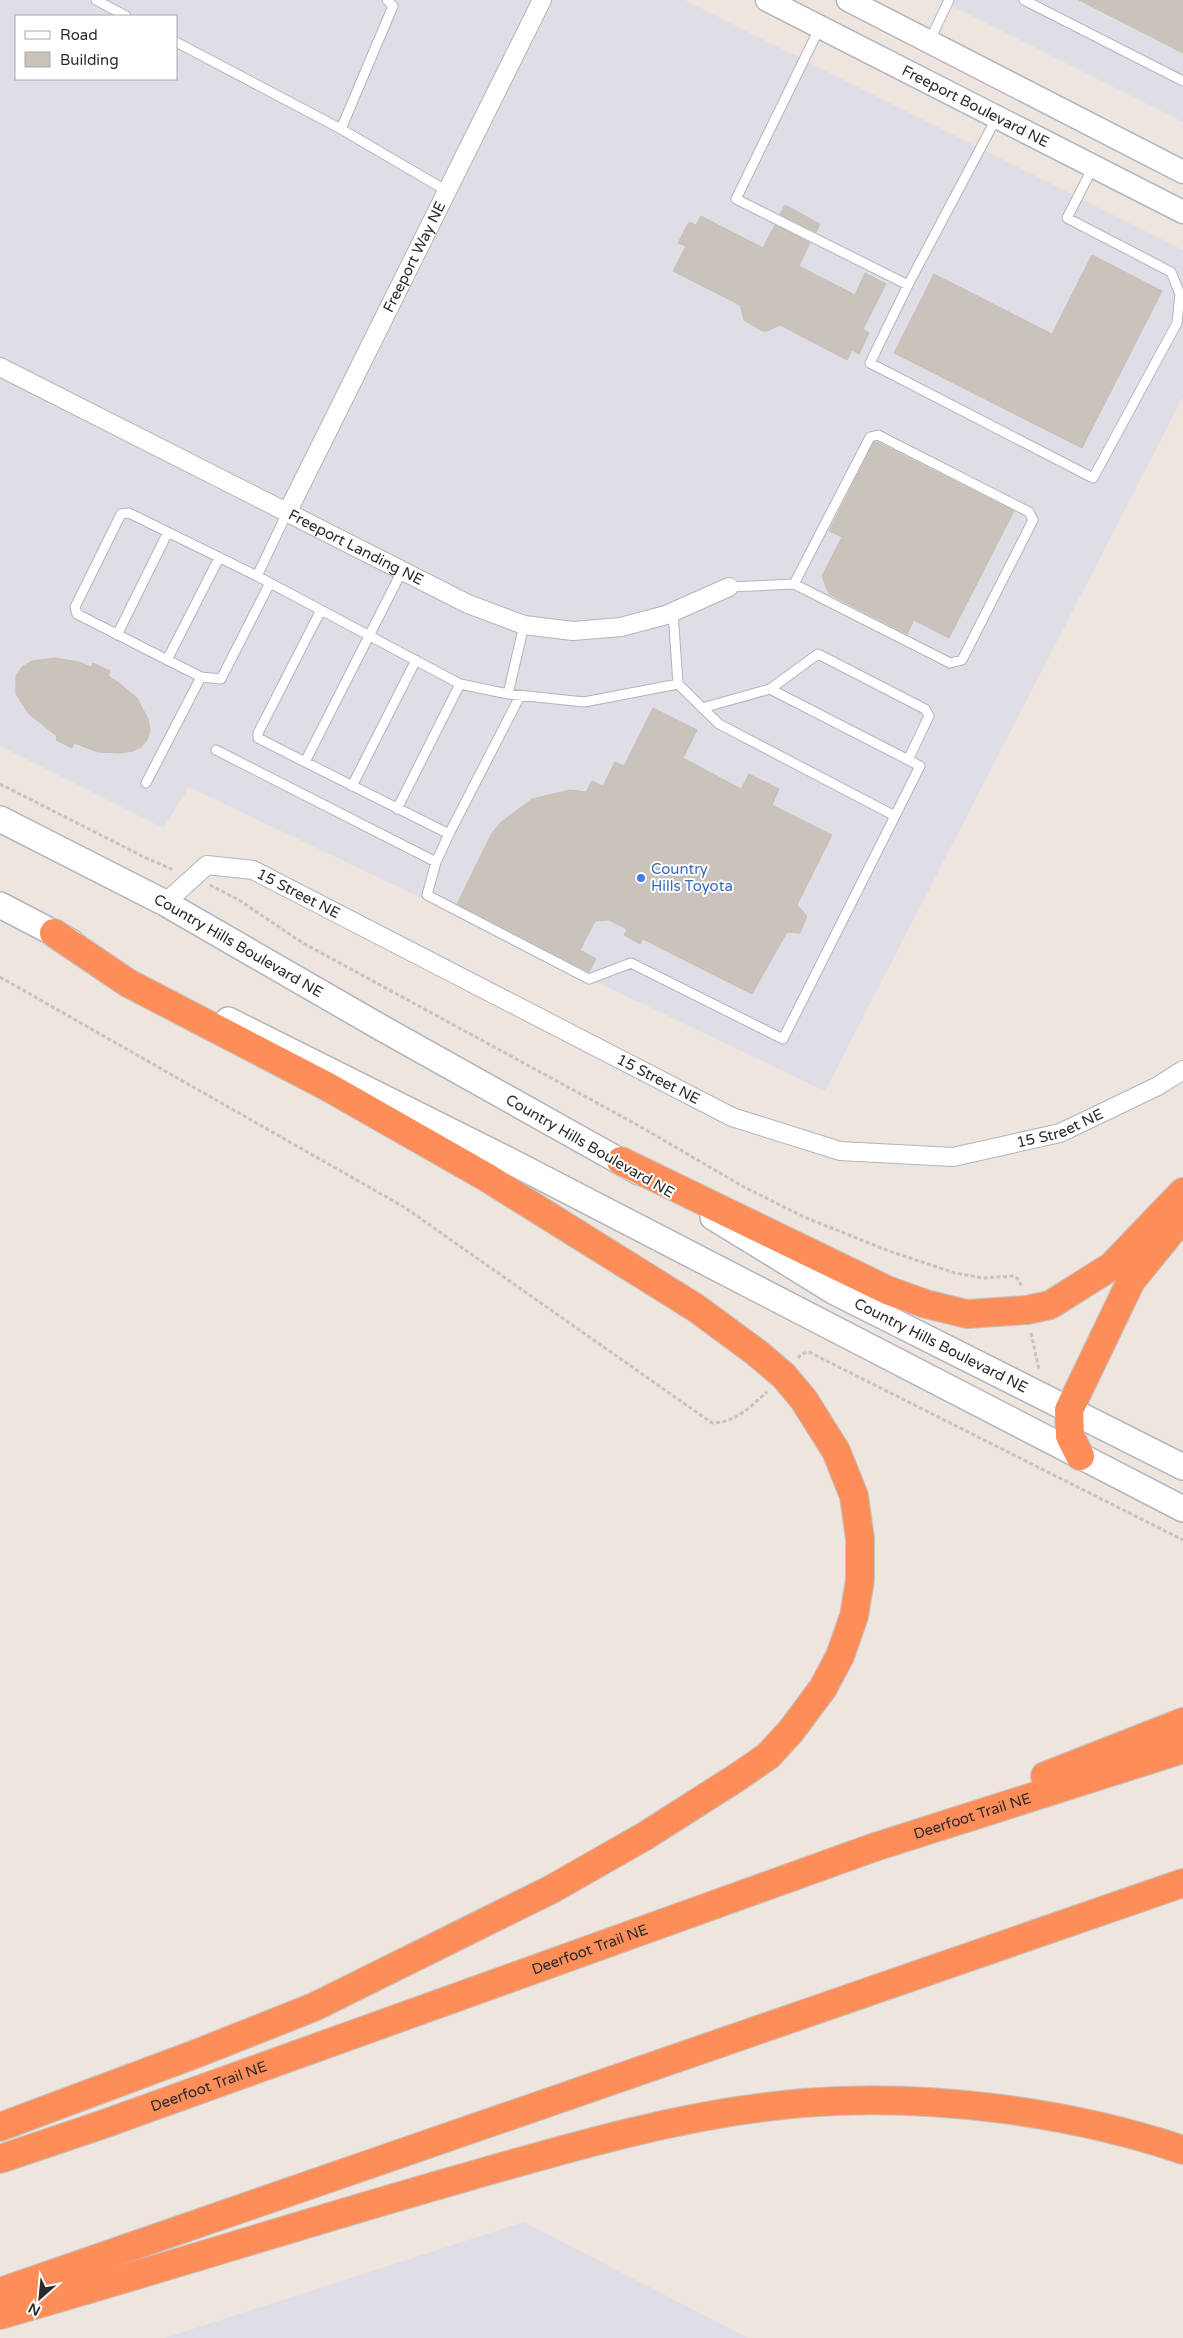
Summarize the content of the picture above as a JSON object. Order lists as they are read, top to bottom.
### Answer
{
  "streets": {
    "highway": ["Deerfoot Trail NE"],
    "main road": ["Country Hills Boulevard NE"],
    "street": [
      "Freeport Boulevard NE",
      "Freeport Way NE",
      "Freeport Landing NE",
      "15 Street NE"
    ]
  },
  "crossings": [
    ["Freeport Way NE", "Freeport Landing NE"],
    ["15 Street NE", "Country Hills Boulevard NE"]
  ],
  "places": ["Country Hills Toyota"],
  "legend": ["Road", "Building"],
  "north": "bottom left"
}
